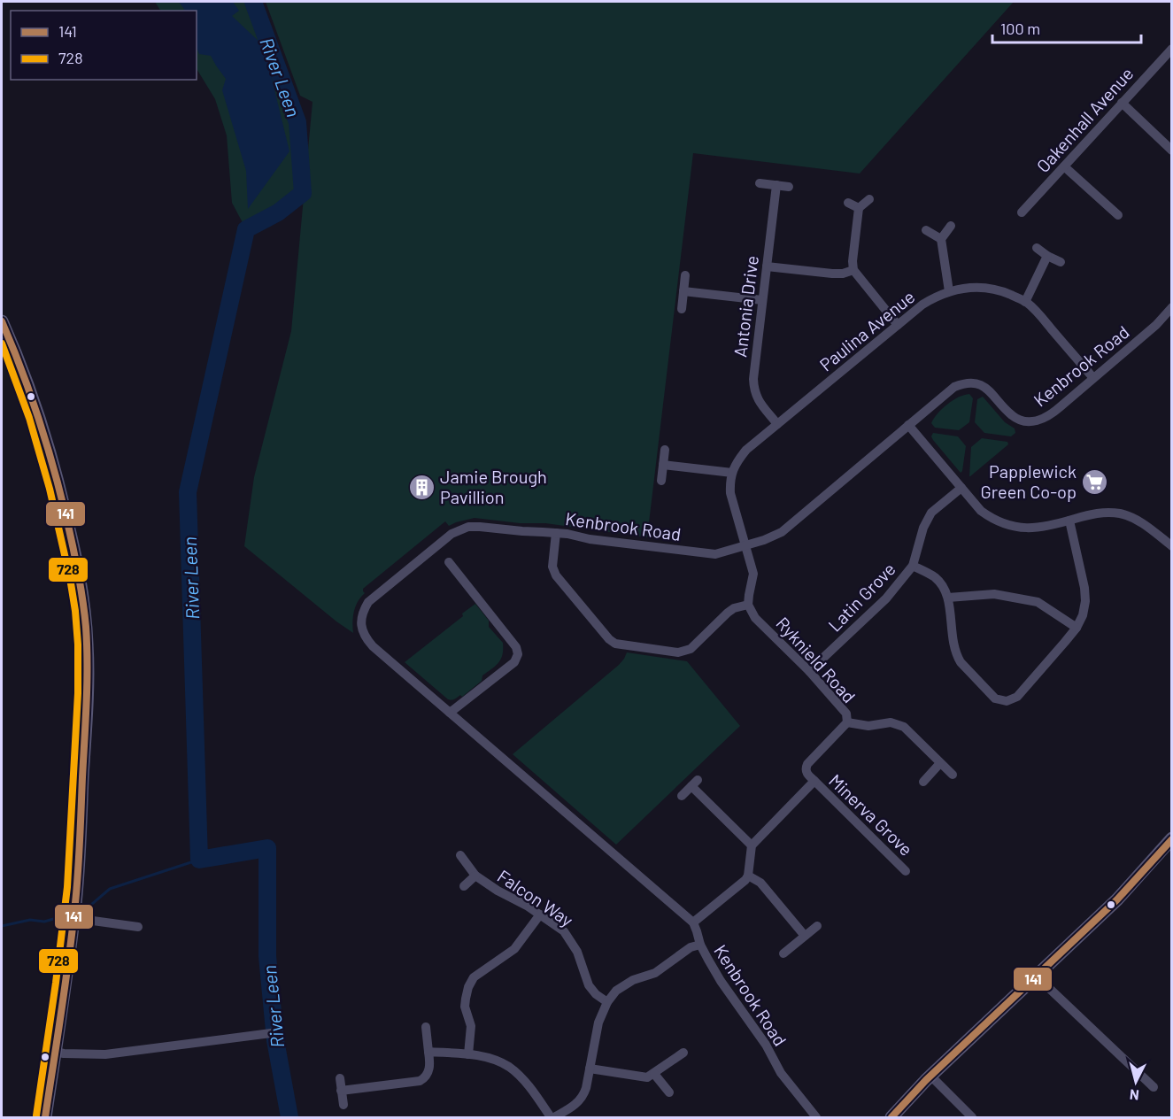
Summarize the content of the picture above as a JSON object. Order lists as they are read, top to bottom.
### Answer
{
  "streets": {
    "street": [
      "Oakenhall Avenue",
      "Antonia Drive",
      "Paulina Avenue",
      "Kenbrook Road",
      "Latin Grove",
      "Ryknield Road",
      "Minerva Grove",
      "Falcon Way"
    ]
  },
  "crossings": [
    ["Antonia Drive", "Paulina Avenue"],
    ["Paulina Avenue", "Kenbrook Road"],
    ["Latin Grove", "Ryknield Road"],
    ["Ryknield Road", "Minerva Grove"]
  ],
  "water": ["River Leen"],
  "places": {
    "supermarket": ["Papplewick Green Co-op"],
    "building": ["Jamie Brough Pavillion"]
  },
  "lines": ["transit line 141", "transit line 728"],
  "legend": ["141", "728"],
  "scale_bar": "100 m",
  "north": "bottom"
}
